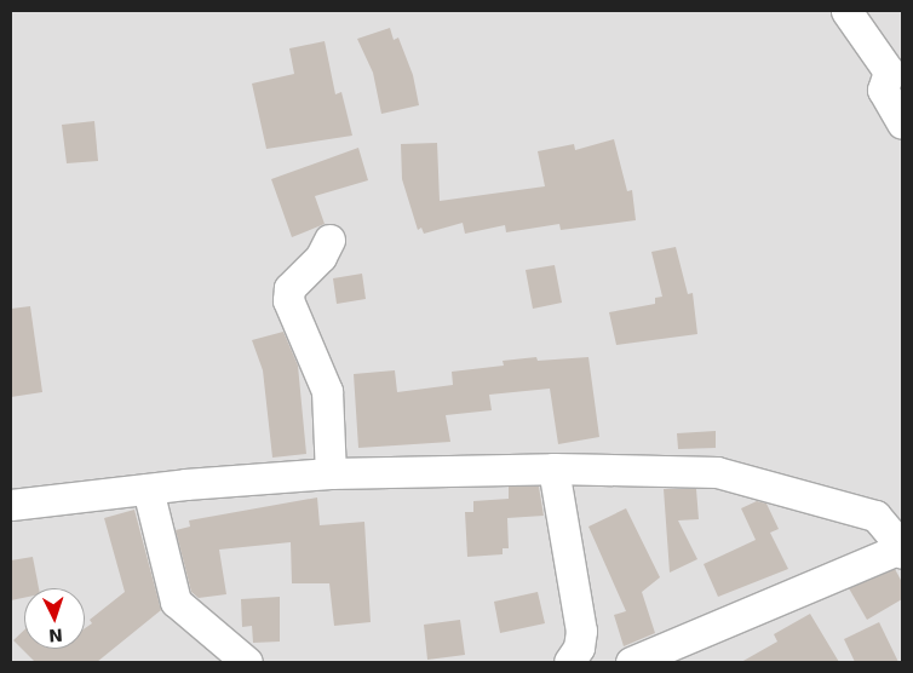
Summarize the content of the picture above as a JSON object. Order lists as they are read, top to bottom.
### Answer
{
  "north": "bottom"
}
